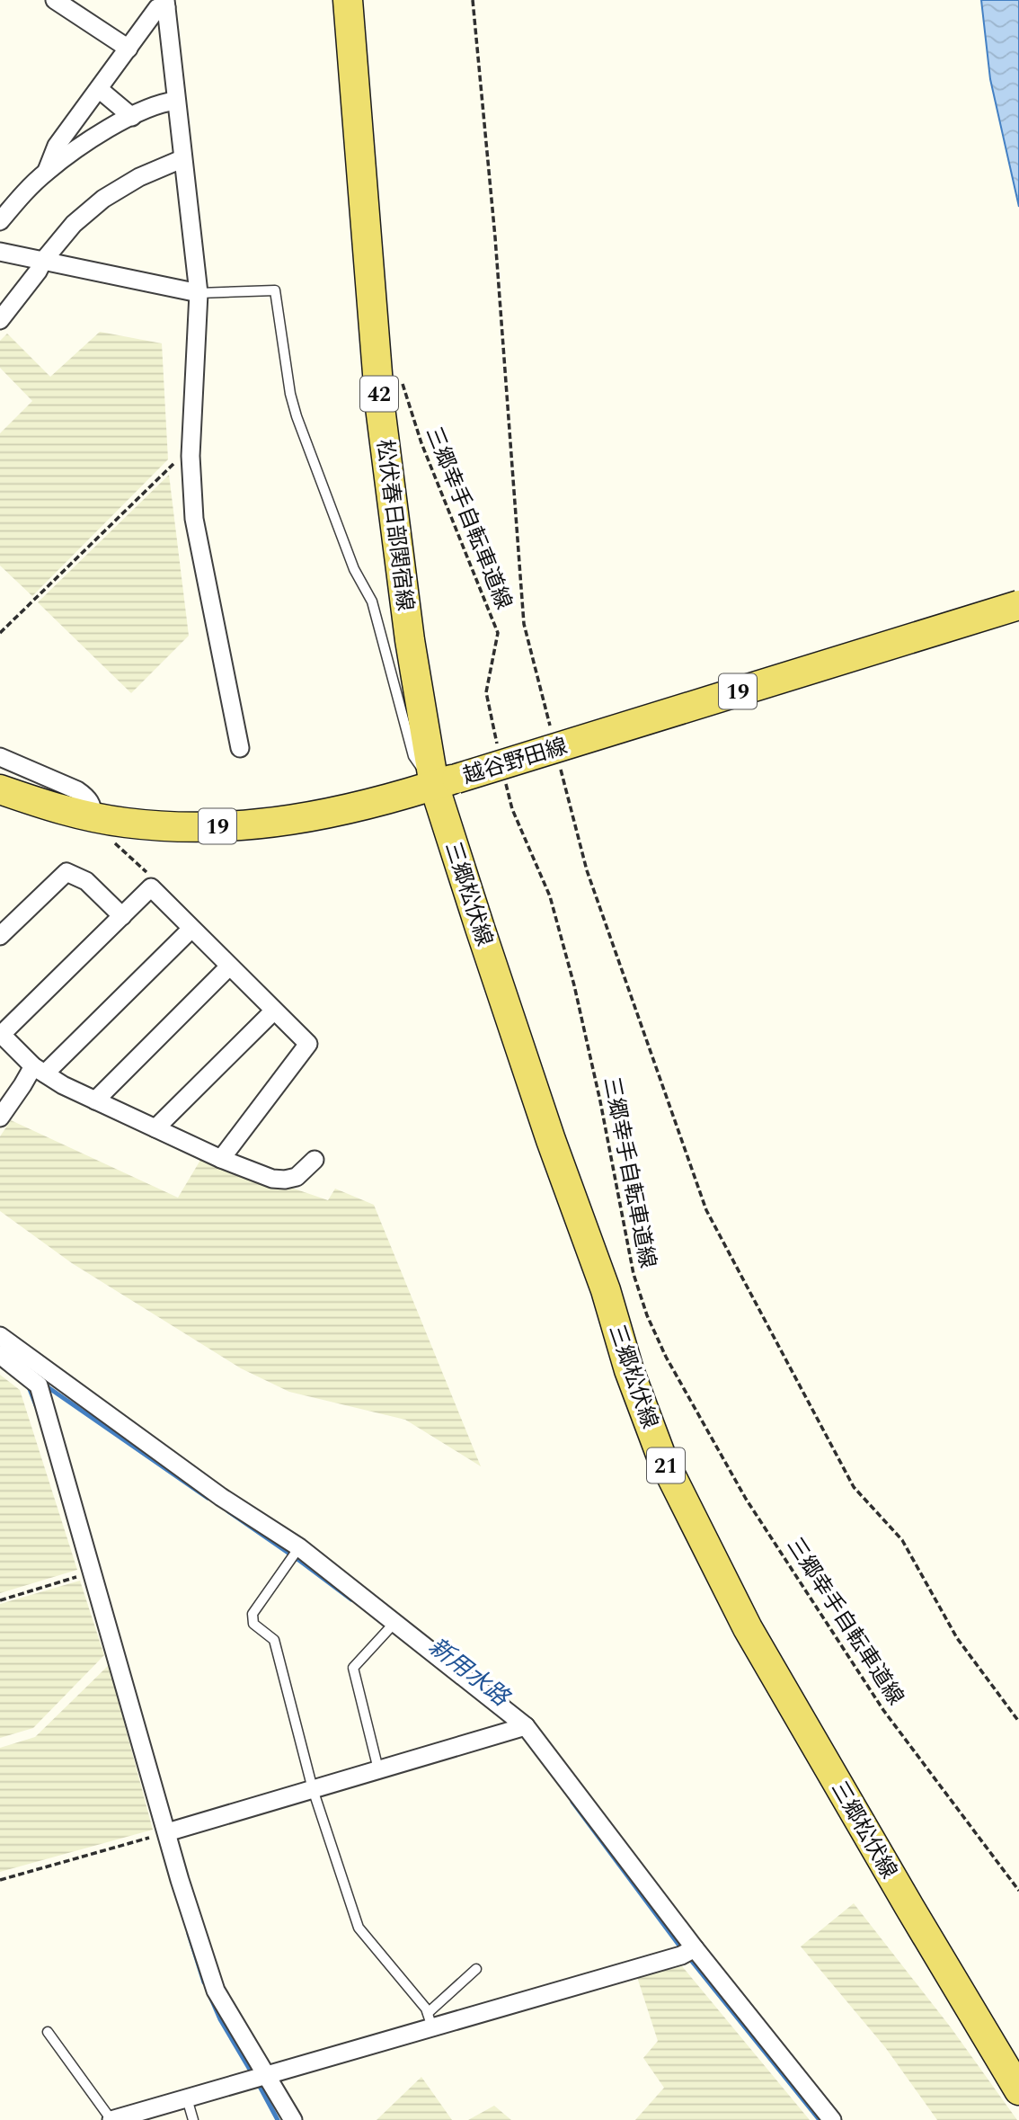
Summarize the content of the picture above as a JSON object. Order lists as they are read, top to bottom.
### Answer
{
  "streets": {
    "main road": [
      "42",
      "松伏春日部関宿線",
      "19",
      "越谷野田線",
      "三郷松伏線",
      "21"
    ],
    "path": ["三郷幸手自転車道線"]
  },
  "crossings": [
    ["松伏春日部関宿線", "越谷野田線"],
    ["松伏春日部関宿線", "三郷松伏線"],
    ["越谷野田線", "三郷松伏線"]
  ],
  "water": ["新用水路"]
}
